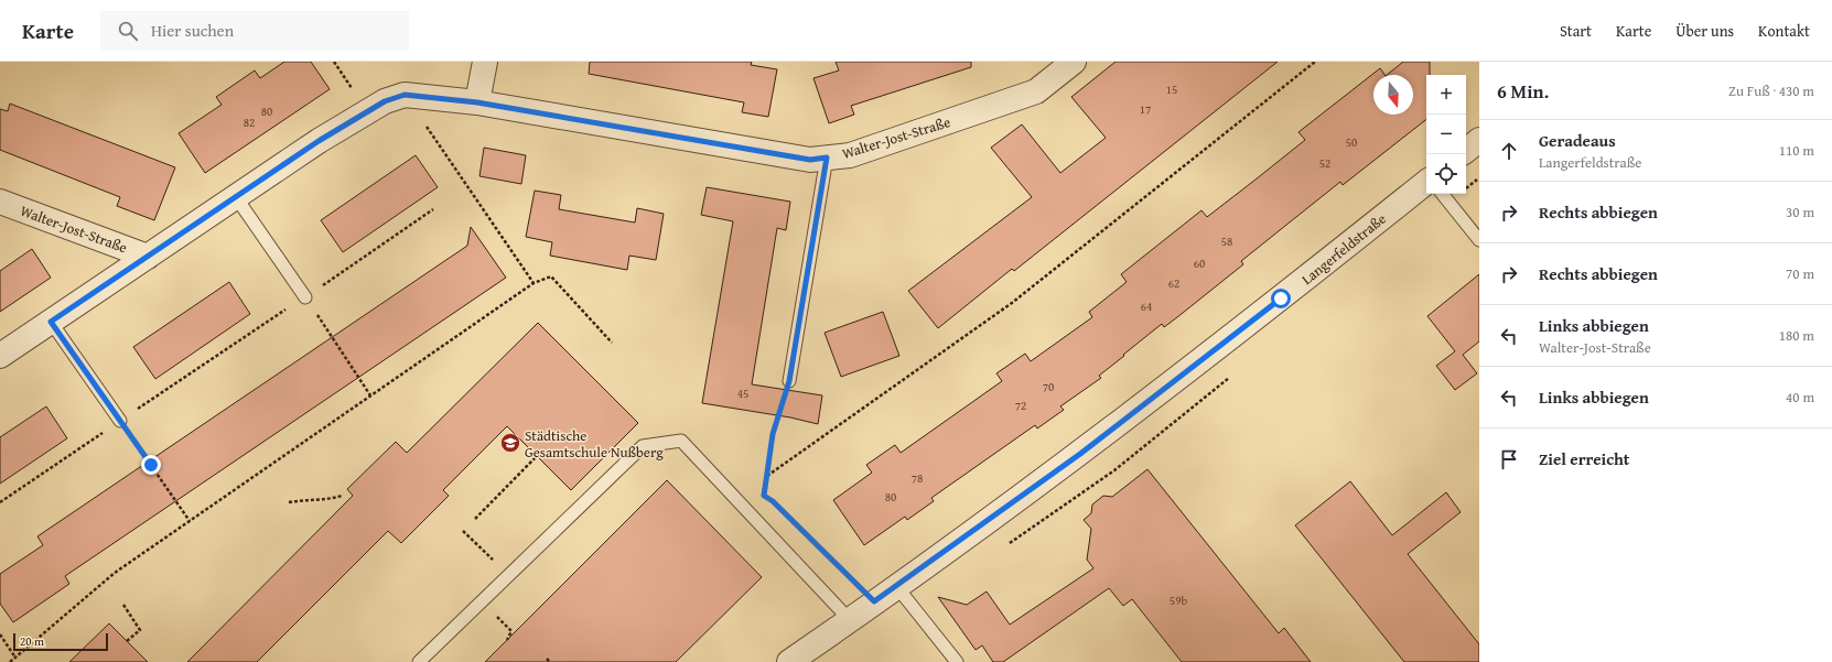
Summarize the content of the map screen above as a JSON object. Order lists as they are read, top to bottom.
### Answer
{
  "streets": {
    "street": ["Walter-Jost-Straße", "Langerfeldstraße"]
  },
  "places": {
    "school or university": ["Städtische Gesamtschule Nußberg"]
  },
  "house_numbers": [
    "15",
    "17",
    "80",
    "82",
    "50",
    "52",
    "58",
    "60",
    "62",
    "64",
    "70",
    "45",
    "72",
    "78",
    "80",
    "59b"
  ],
  "scale_bar": "20 m",
  "north": "bottom",
  "page": {
    "header": "Karte",
    "search": "Hier suchen",
    "nav": [
      "Start",
      "Karte",
      "Über uns",
      "Kontakt"
    ],
    "heading": ["6 Min.", "Zu Fuß · 430 m"],
    "map_buttons": ["+", "−"],
    "list": [
      ["Geradeaus", "Langerfeldstraße", "110 m"],
      ["Rechts abbiegen", "30 m"],
      ["Rechts abbiegen", "70 m"],
      ["Links abbiegen", "Walter-Jost-Straße", "180 m"],
      ["Links abbiegen", "40 m"],
      "Ziel erreicht"
    ],
    "scale": "20 m"
  }
}
